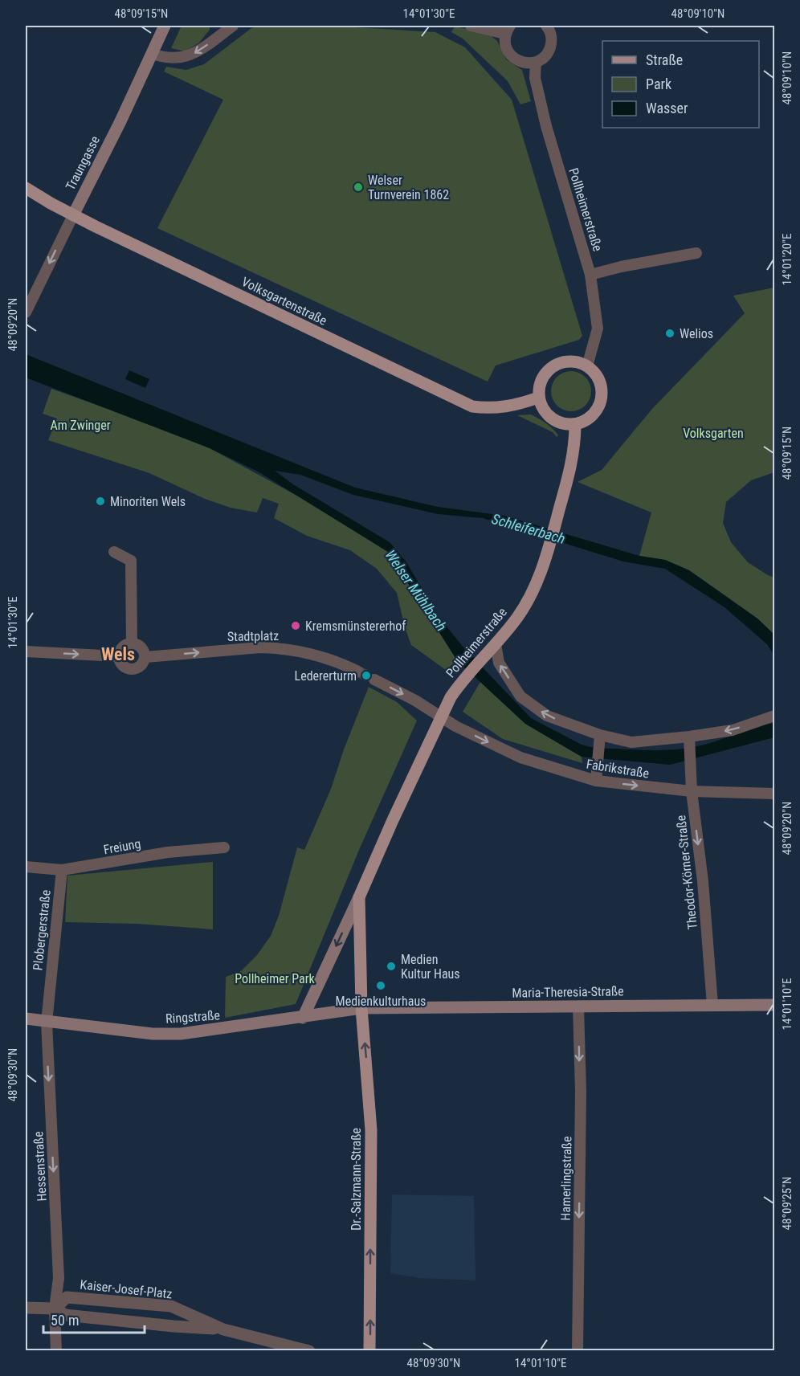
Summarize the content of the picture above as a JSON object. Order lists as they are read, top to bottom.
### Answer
{
  "streets": {
    "main road": [
      "Traungasse",
      "Pollheimerstraße",
      "Volksgartenstraße",
      "Maria-Theresia-Straße",
      "Ringstraße",
      "Dr.-Salzmann-Straße"
    ],
    "street": [
      "Stadtplatz",
      "Fabrikstraße",
      "Freiung",
      "Theodor-Körner-Straße",
      "Plobergerstraße",
      "Hessenstraße",
      "Hamerlingstraße",
      "Kaiser-Josef-Platz"
    ]
  },
  "crossings": [
    ["Traungasse", "Volksgartenstraße"],
    ["Pollheimerstraße", "Volksgartenstraße"],
    ["Pollheimerstraße", "Fabrikstraße"],
    ["Pollheimerstraße", "Maria-Theresia-Straße"],
    ["Pollheimerstraße", "Ringstraße"],
    ["Pollheimerstraße", "Dr.-Salzmann-Straße"],
    ["Fabrikstraße", "Theodor-Körner-Straße"],
    ["Freiung", "Plobergerstraße"],
    ["Theodor-Körner-Straße", "Maria-Theresia-Straße"],
    ["Plobergerstraße", "Ringstraße"],
    ["Plobergerstraße", "Hessenstraße"],
    ["Maria-Theresia-Straße", "Ringstraße"],
    ["Maria-Theresia-Straße", "Hamerlingstraße"],
    ["Maria-Theresia-Straße", "Dr.-Salzmann-Straße"],
    ["Ringstraße", "Hessenstraße"],
    ["Ringstraße", "Dr.-Salzmann-Straße"],
    ["Hessenstraße", "Kaiser-Josef-Platz"]
  ],
  "one_way": [
    "Stadtplatz",
    "Theodor-Körner-Straße",
    "Hessenstraße",
    "Hamerlingstraße",
    "Dr.-Salzmann-Straße"
  ],
  "districts": ["Wels"],
  "water": ["Schleiferbach", "Welser Mühlbach"],
  "parks": ["Am Zwinger", "Volksgarten", "Pollheimer Park"],
  "places": [
    "Welser Turnverein 1862",
    "Welios",
    "Minoriten Wels",
    "Kremsmünstererhof",
    "Ledererturm",
    "Medien Kultur Haus",
    "Medienkulturhaus"
  ],
  "legend": ["Straße", "Park", "Wasser"],
  "scale_bar": "50 m",
  "coordinates": [
    "48°09'15\"N",
    "14°01'30\"E",
    "48°09'10\"N",
    "14°01'20\"E",
    "48°09'20\"N",
    "14°01'10\"E",
    "48°09'30\"N",
    "48°09'25\"N"
  ]
}
